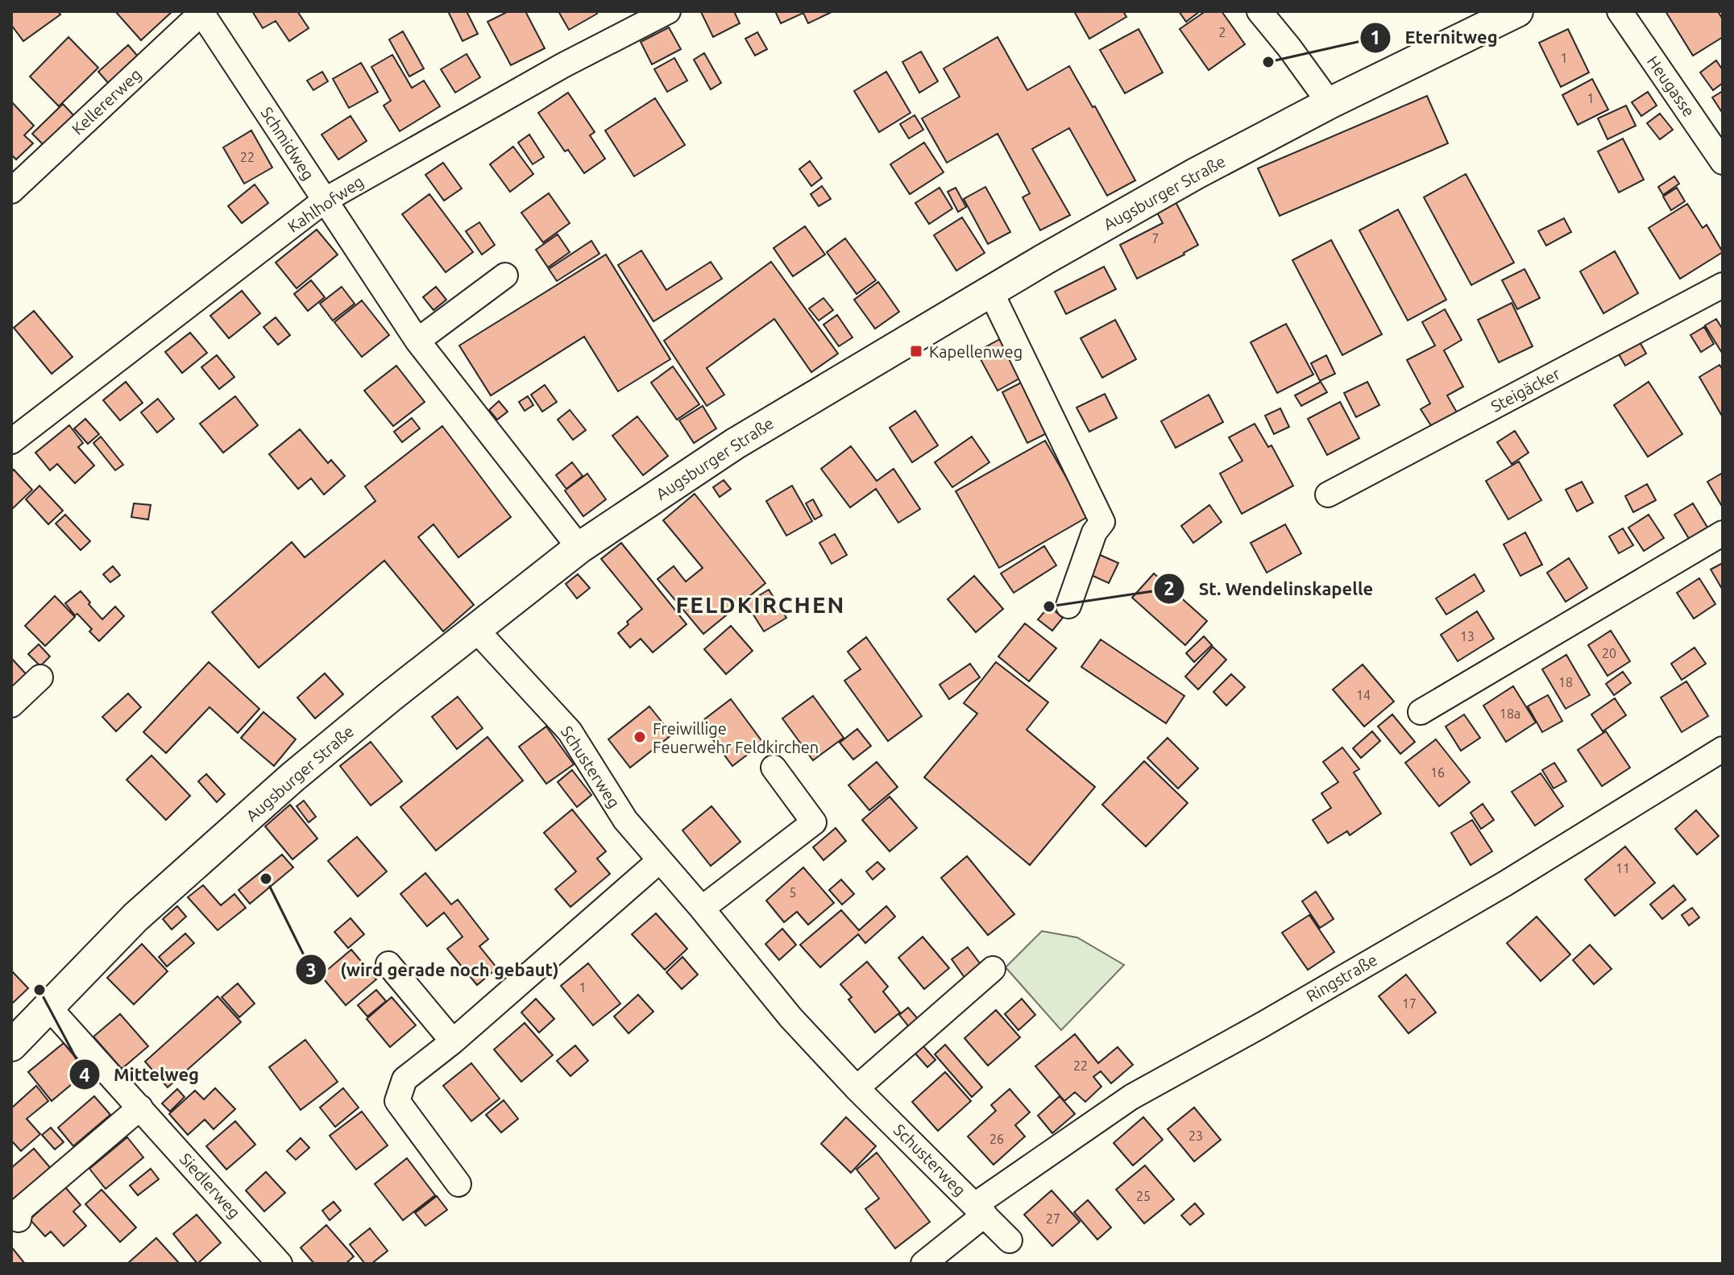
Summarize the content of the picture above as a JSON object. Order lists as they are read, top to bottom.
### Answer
{
  "streets": {
    "main road": ["Augsburger Straße"],
    "street": [
      "Heugasse",
      "Kellererweg",
      "Schmidweg",
      "Kahlhofweg",
      "Steigäcker",
      "Schusterweg",
      "Ringstraße",
      "Siedlerweg"
    ]
  },
  "crossings": [
    ["Kellererweg", "Schmidweg"],
    ["Schmidweg", "Augsburger Straße"],
    ["Schmidweg", "Kahlhofweg"],
    ["Augsburger Straße", "Schusterweg"],
    ["Augsburger Straße", "Siedlerweg"],
    ["Schusterweg", "Ringstraße"]
  ],
  "districts": ["FELDKIRCHEN"],
  "places": {
    "other": [
      "Eternitweg",
      "St. Wendelinskapelle",
      "Freiwillige Feuerwehr Feldkirchen",
      "(wird gerade noch gebaut)",
      "Mittelweg"
    ],
    "transit": ["Kapellenweg"]
  },
  "house_numbers": [
    "2",
    "1",
    "1",
    "22",
    "7",
    "13",
    "20",
    "18",
    "14",
    "18a",
    "16",
    "11",
    "5",
    "1",
    "17",
    "22",
    "23",
    "26",
    "25",
    "27"
  ]
}
